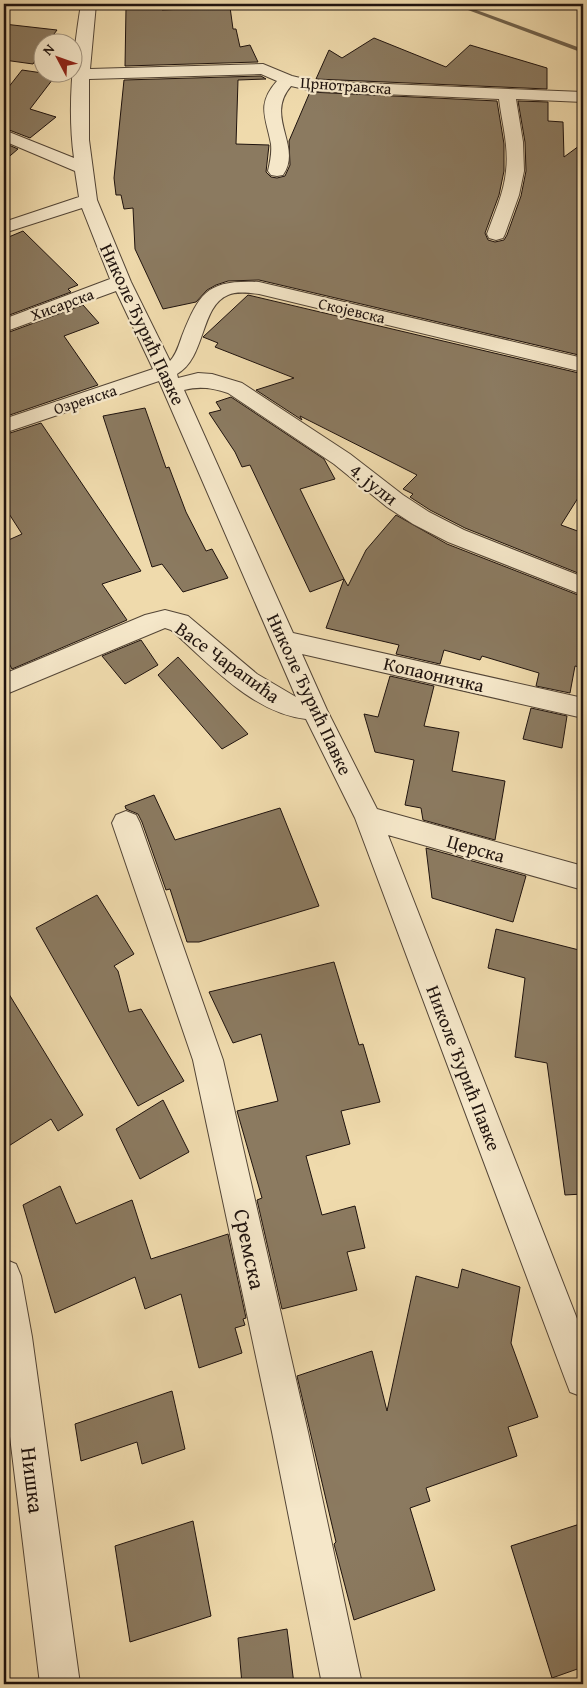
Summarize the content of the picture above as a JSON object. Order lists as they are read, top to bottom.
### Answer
{
  "streets": {
    "street": [
      "Црнотравска",
      "Хисарска",
      "Скојевска",
      "Николе Ђурић Павке",
      "Озренска",
      "4. јули",
      "Васе Чарапића",
      "Копаоничка",
      "Церска",
      "Сремска",
      "Нишка"
    ]
  },
  "crossings": [
    ["Хисарска", "Николе Ђурић Павке"],
    ["Скојевска", "Николе Ђурић Павке"],
    ["Скојевска", "Озренска"],
    ["Скојевска", "4. јули"],
    ["Николе Ђурић Павке", "Озренска"],
    ["Николе Ђурић Павке", "4. јули"],
    ["Николе Ђурић Павке", "Васе Чарапића"],
    ["Николе Ђурић Павке", "Копаоничка"],
    ["Николе Ђурић Павке", "Церска"],
    ["Озренска", "4. јули"]
  ],
  "north": "top left"
}
